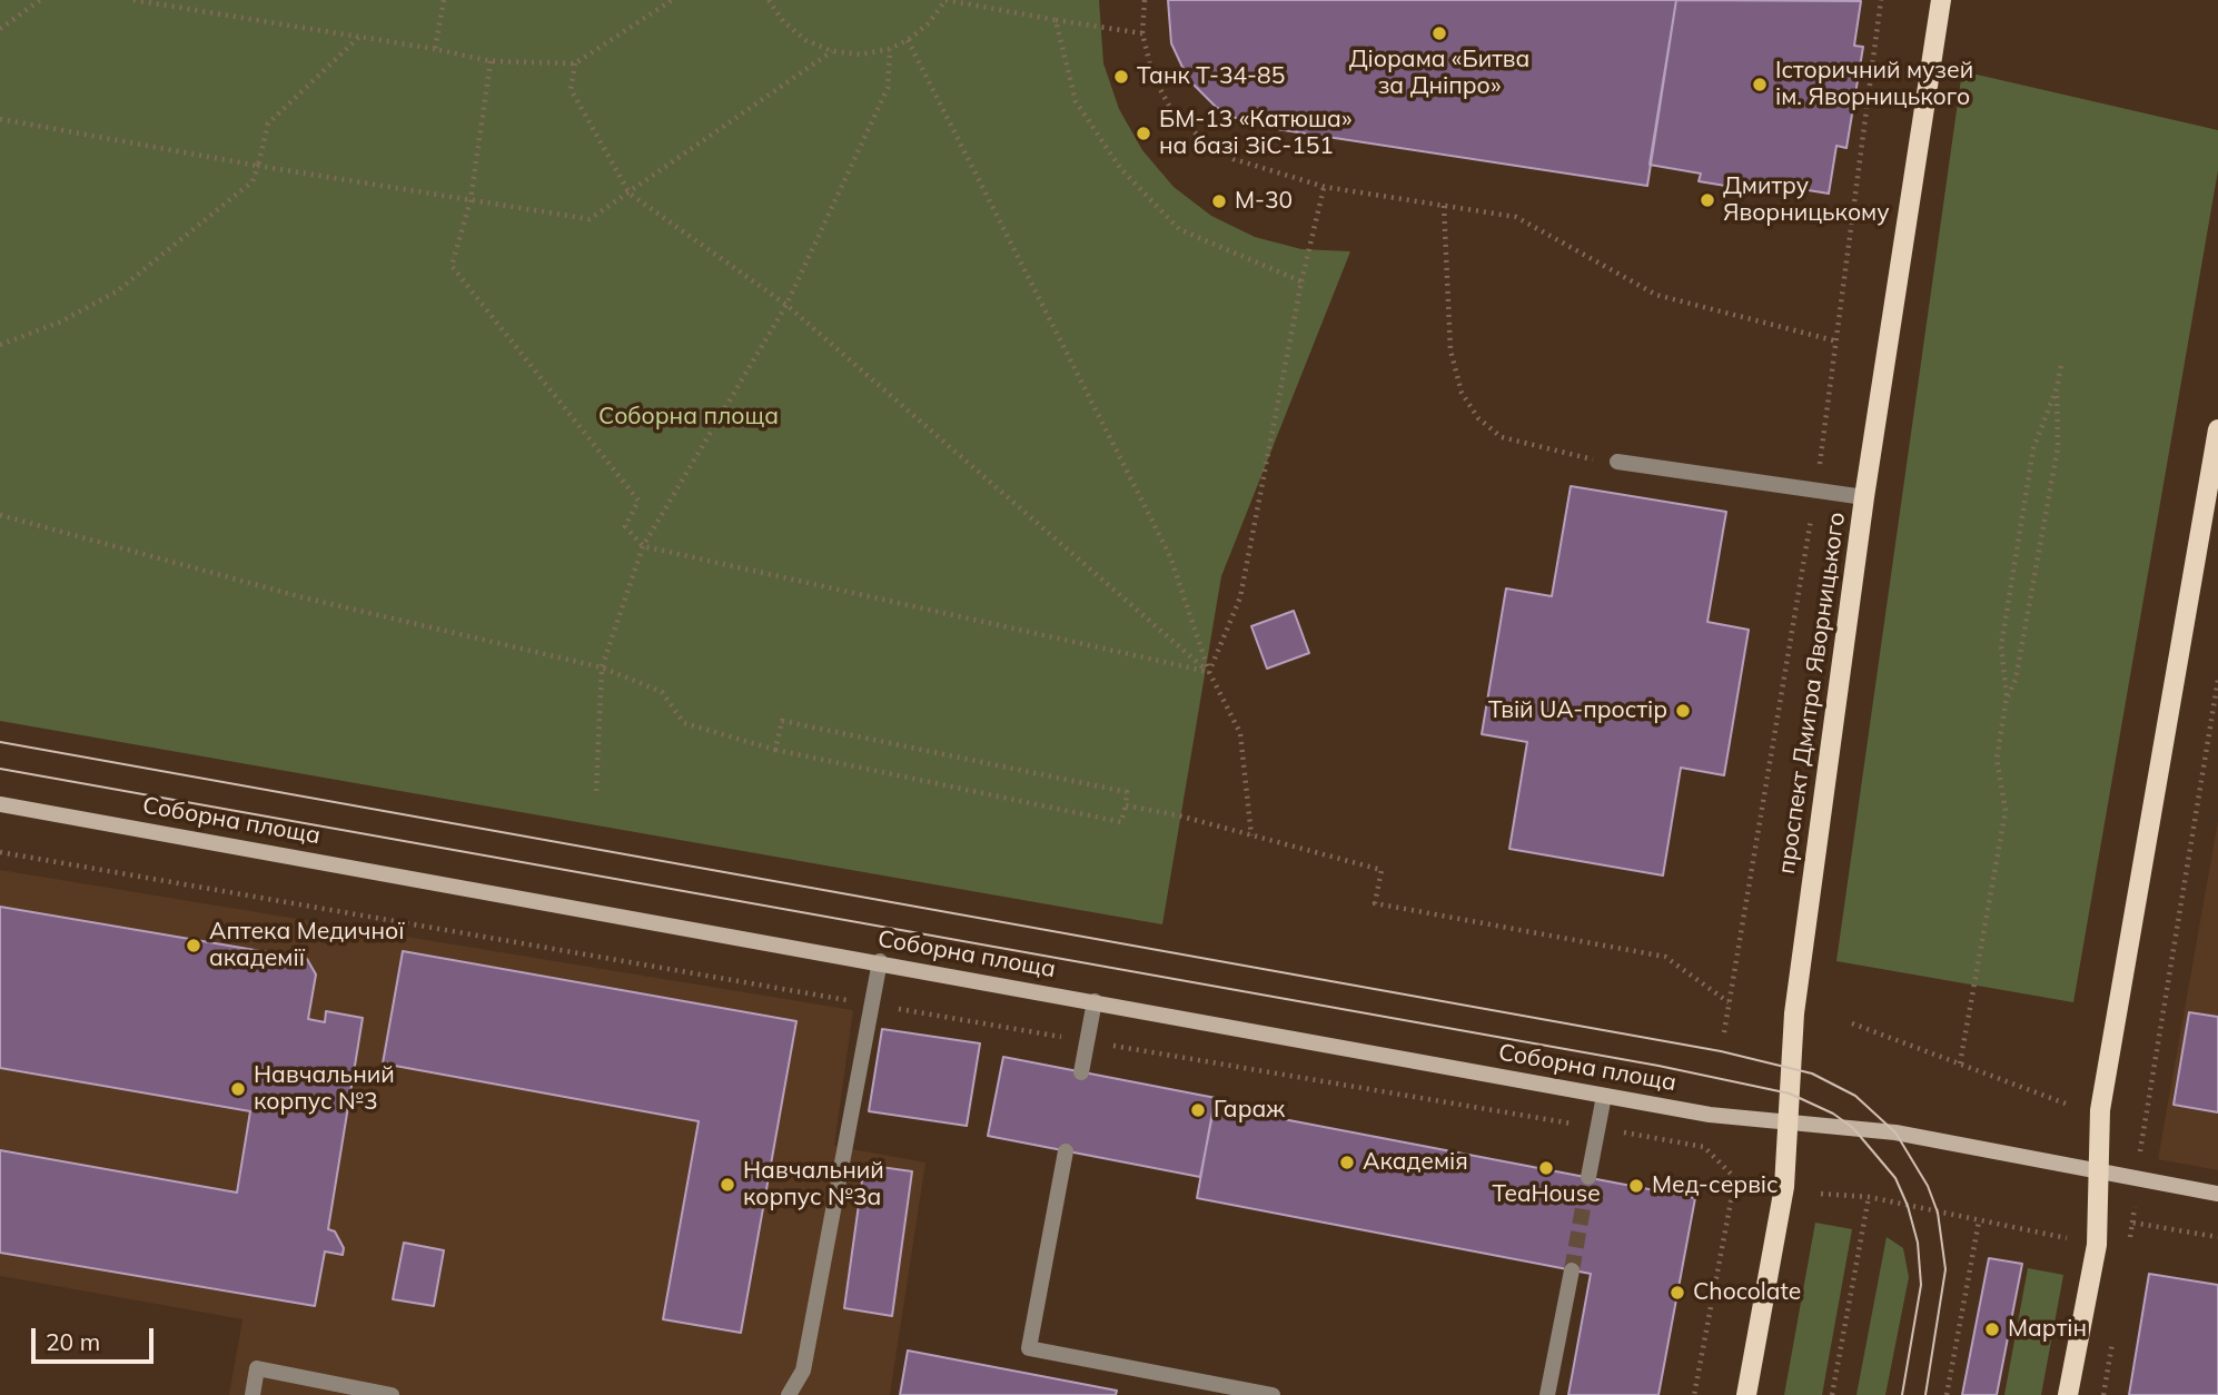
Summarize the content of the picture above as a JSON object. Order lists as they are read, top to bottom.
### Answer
{
  "streets": {
    "main road": ["проспект Дмитра Яворницького", "Соборна площа"]
  },
  "crossings": [
    ["проспект Дмитра Яворницького", "Соборна площа"]
  ],
  "parks": ["Соборна площа"],
  "places": [
    "Діорама «Битва за Дніпро»",
    "Танк Т-34-85",
    "Історичний музей ім. Яворницького",
    "БМ-13 «Катюша» на базі ЗіС-151",
    "Дмитру Яворницькому",
    "М-30",
    "Твій UA-простір",
    "Аптека Медичної академії",
    "Навчальний корпус №3",
    "Гараж",
    "Академія",
    "TeaHouse",
    "Навчальний корпус №3а",
    "Мед-сервіс",
    "Chocolate",
    "Мартін"
  ],
  "scale_bar": "20 m"
}
